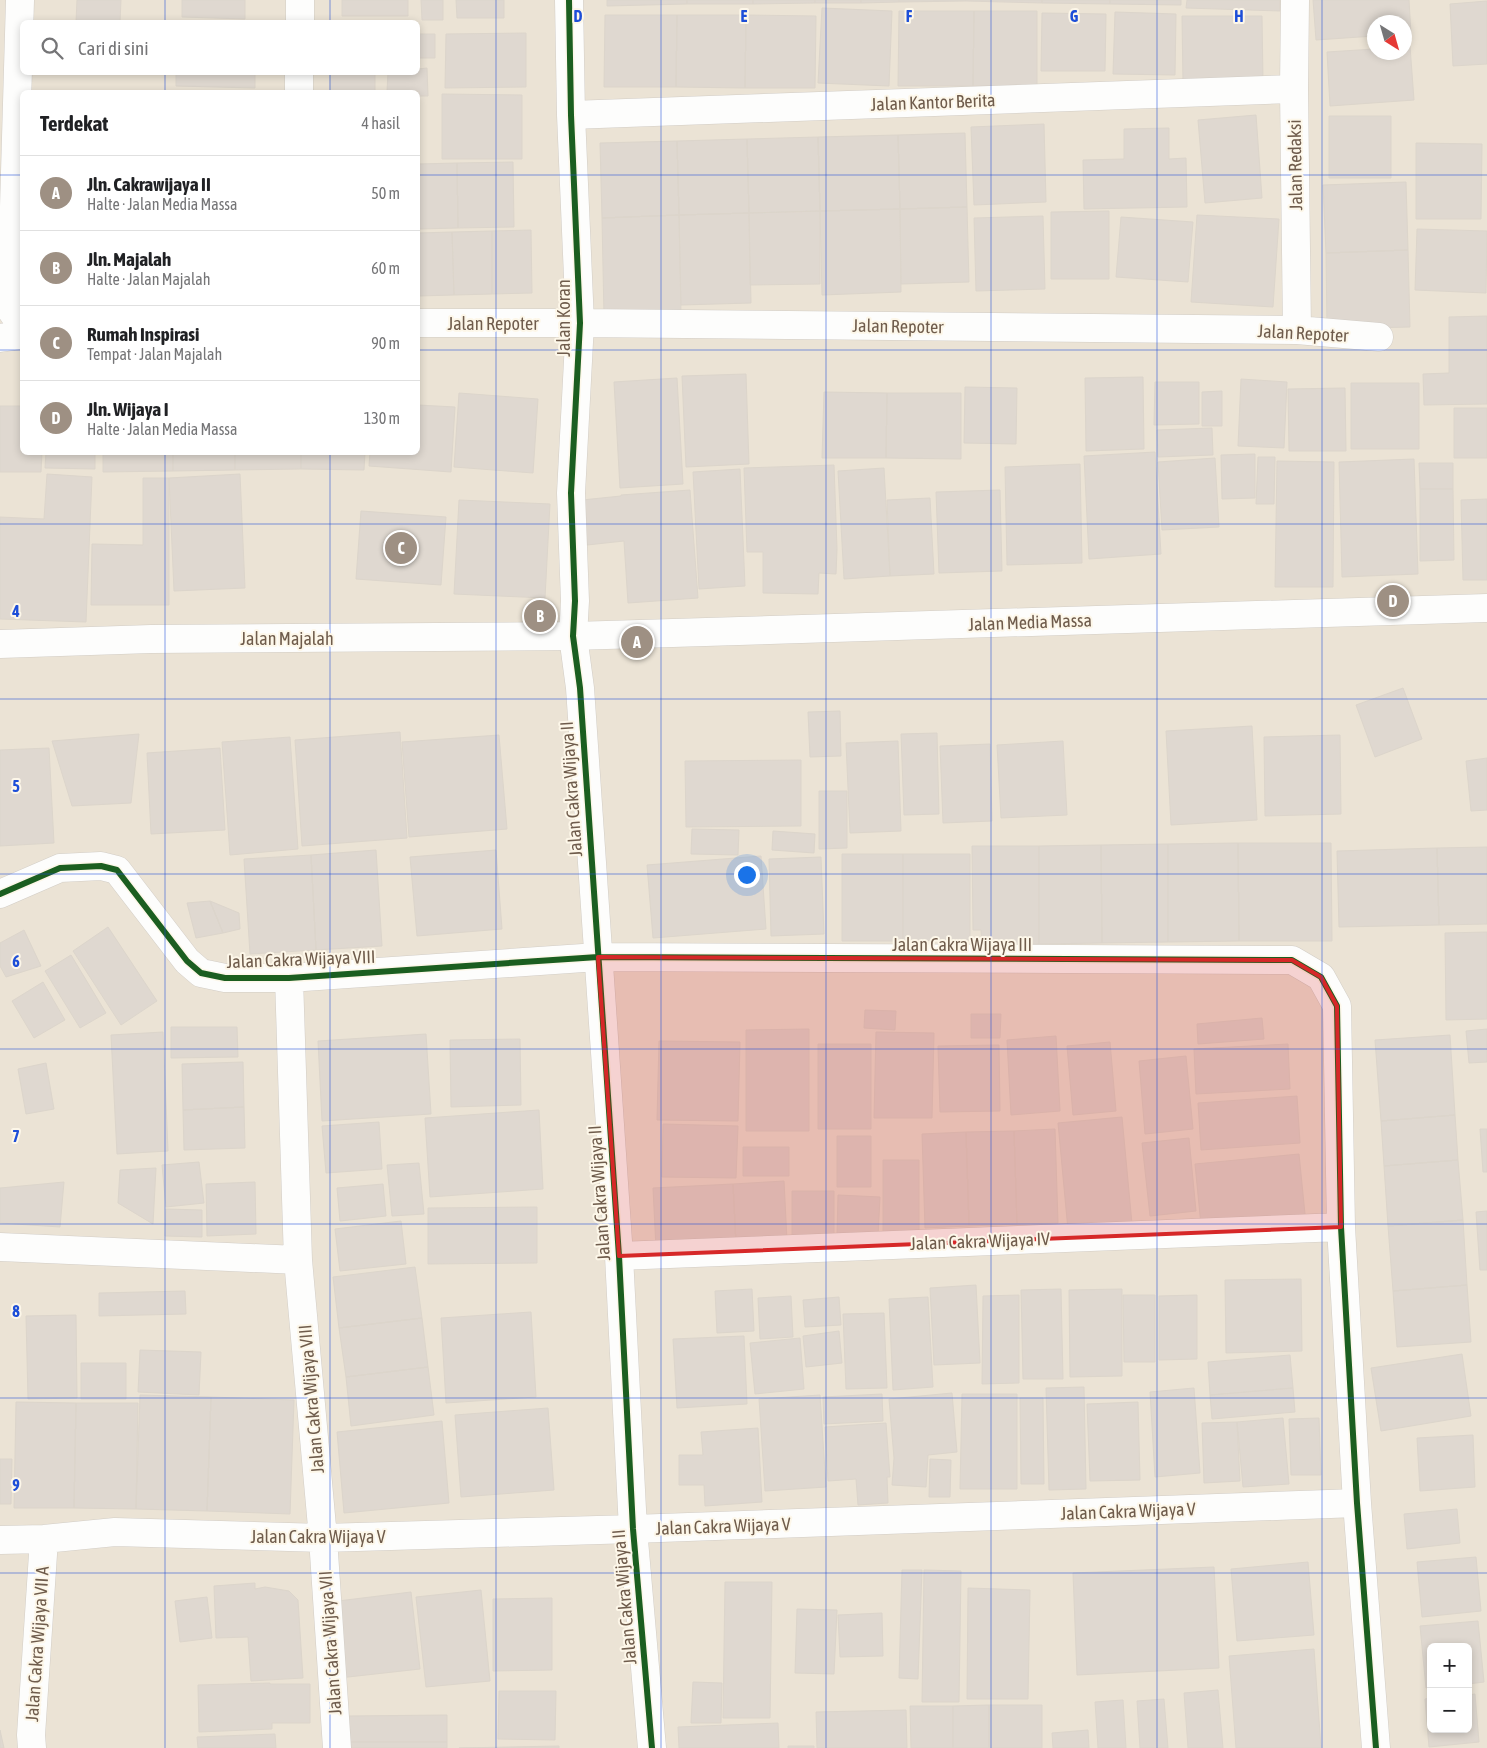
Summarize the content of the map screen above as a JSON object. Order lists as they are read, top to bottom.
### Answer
{
  "streets": {
    "street": [
      "Jalan Kantor Berita",
      "Jalan Redaksi",
      "Jalan Koran",
      "Jalan Repoter",
      "Jalan Media Massa",
      "Jalan Majalah",
      "Jalan Cakra Wijaya II",
      "Jalan Cakra Wijaya III",
      "Jalan Cakra Wijaya VIII",
      "Jalan Cakra Wijaya IV",
      "Jalan Cakra Wijaya V",
      "Jalan Cakra Wijaya VII",
      "Jalan Cakra Wijaya VII A"
    ]
  },
  "crossings": [
    ["Jalan Kantor Berita", "Jalan Redaksi"],
    ["Jalan Kantor Berita", "Jalan Koran"],
    ["Jalan Redaksi", "Jalan Repoter"],
    ["Jalan Koran", "Jalan Repoter"],
    ["Jalan Koran", "Jalan Media Massa"],
    ["Jalan Koran", "Jalan Majalah"],
    ["Jalan Koran", "Jalan Cakra Wijaya II"],
    ["Jalan Media Massa", "Jalan Majalah"],
    ["Jalan Media Massa", "Jalan Cakra Wijaya II"],
    ["Jalan Majalah", "Jalan Cakra Wijaya II"],
    ["Jalan Cakra Wijaya II", "Jalan Cakra Wijaya III"],
    ["Jalan Cakra Wijaya II", "Jalan Cakra Wijaya VIII"],
    ["Jalan Cakra Wijaya II", "Jalan Cakra Wijaya IV"],
    ["Jalan Cakra Wijaya II", "Jalan Cakra Wijaya V"],
    ["Jalan Cakra Wijaya III", "Jalan Cakra Wijaya VIII"],
    ["Jalan Cakra Wijaya III", "Jalan Cakra Wijaya IV"],
    ["Jalan Cakra Wijaya VIII", "Jalan Cakra Wijaya V"],
    ["Jalan Cakra Wijaya VIII", "Jalan Cakra Wijaya VII"],
    ["Jalan Cakra Wijaya V", "Jalan Cakra Wijaya VII"],
    ["Jalan Cakra Wijaya V", "Jalan Cakra Wijaya VII A"]
  ],
  "north": "bottom right",
  "page": {
    "search": "Cari di sini",
    "heading": ["Terdekat", "4 hasil"],
    "list": [
      {
        "mark": "A",
        "name": "Jln. Cakrawijaya II",
        "note": "Halte · Jalan Media Massa",
        "value": "50 m"
      },
      {
        "mark": "B",
        "name": "Jln. Majalah",
        "note": "Halte · Jalan Majalah",
        "value": "60 m"
      },
      {
        "mark": "C",
        "name": "Rumah Inspirasi",
        "note": "Tempat · Jalan Majalah",
        "value": "90 m"
      },
      {
        "mark": "D",
        "name": "Jln. Wijaya I",
        "note": "Halte · Jalan Media Massa",
        "value": "130 m"
      }
    ],
    "pins": [
      "C",
      "D",
      "B",
      "A"
    ],
    "map_buttons": ["+", "−"]
  },
  "grid": {
    "columns": [
      "D",
      "E",
      "F",
      "G",
      "H"
    ],
    "rows": [
      "4",
      "5",
      "6",
      "7",
      "8",
      "9"
    ]
  }
}
